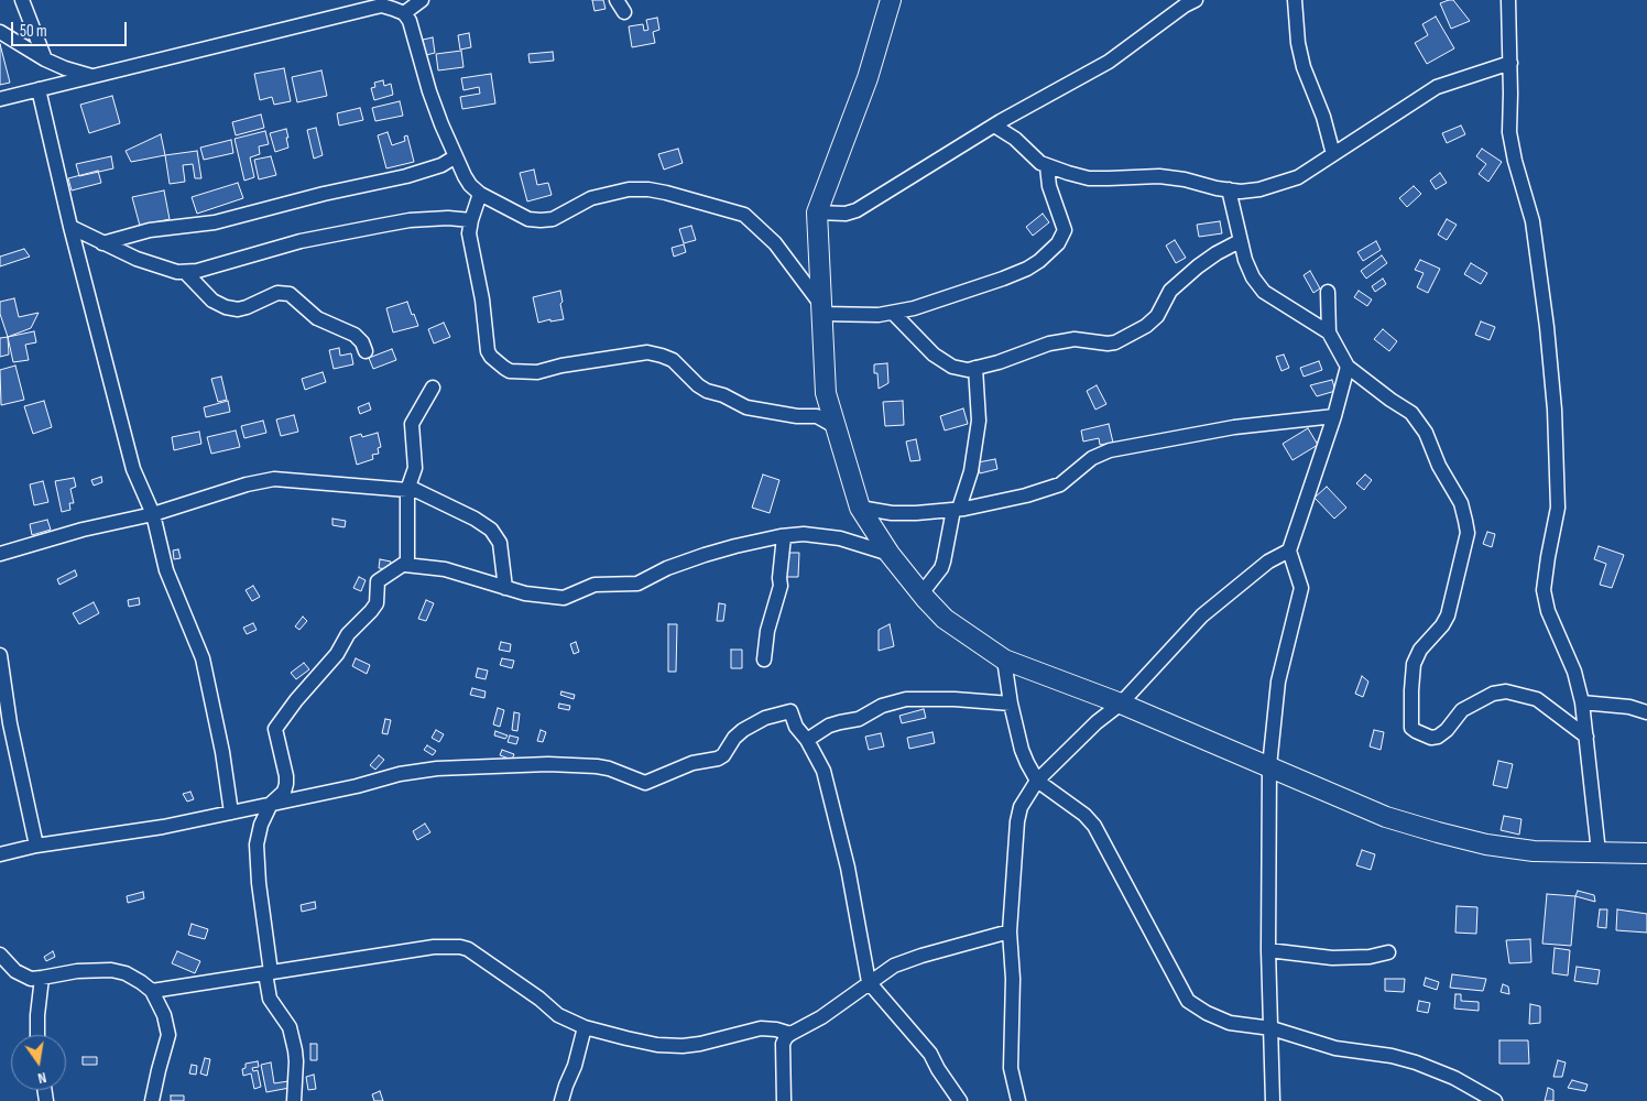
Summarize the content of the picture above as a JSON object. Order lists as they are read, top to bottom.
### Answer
{
  "scale_bar": "50 m",
  "north": "bottom"
}
